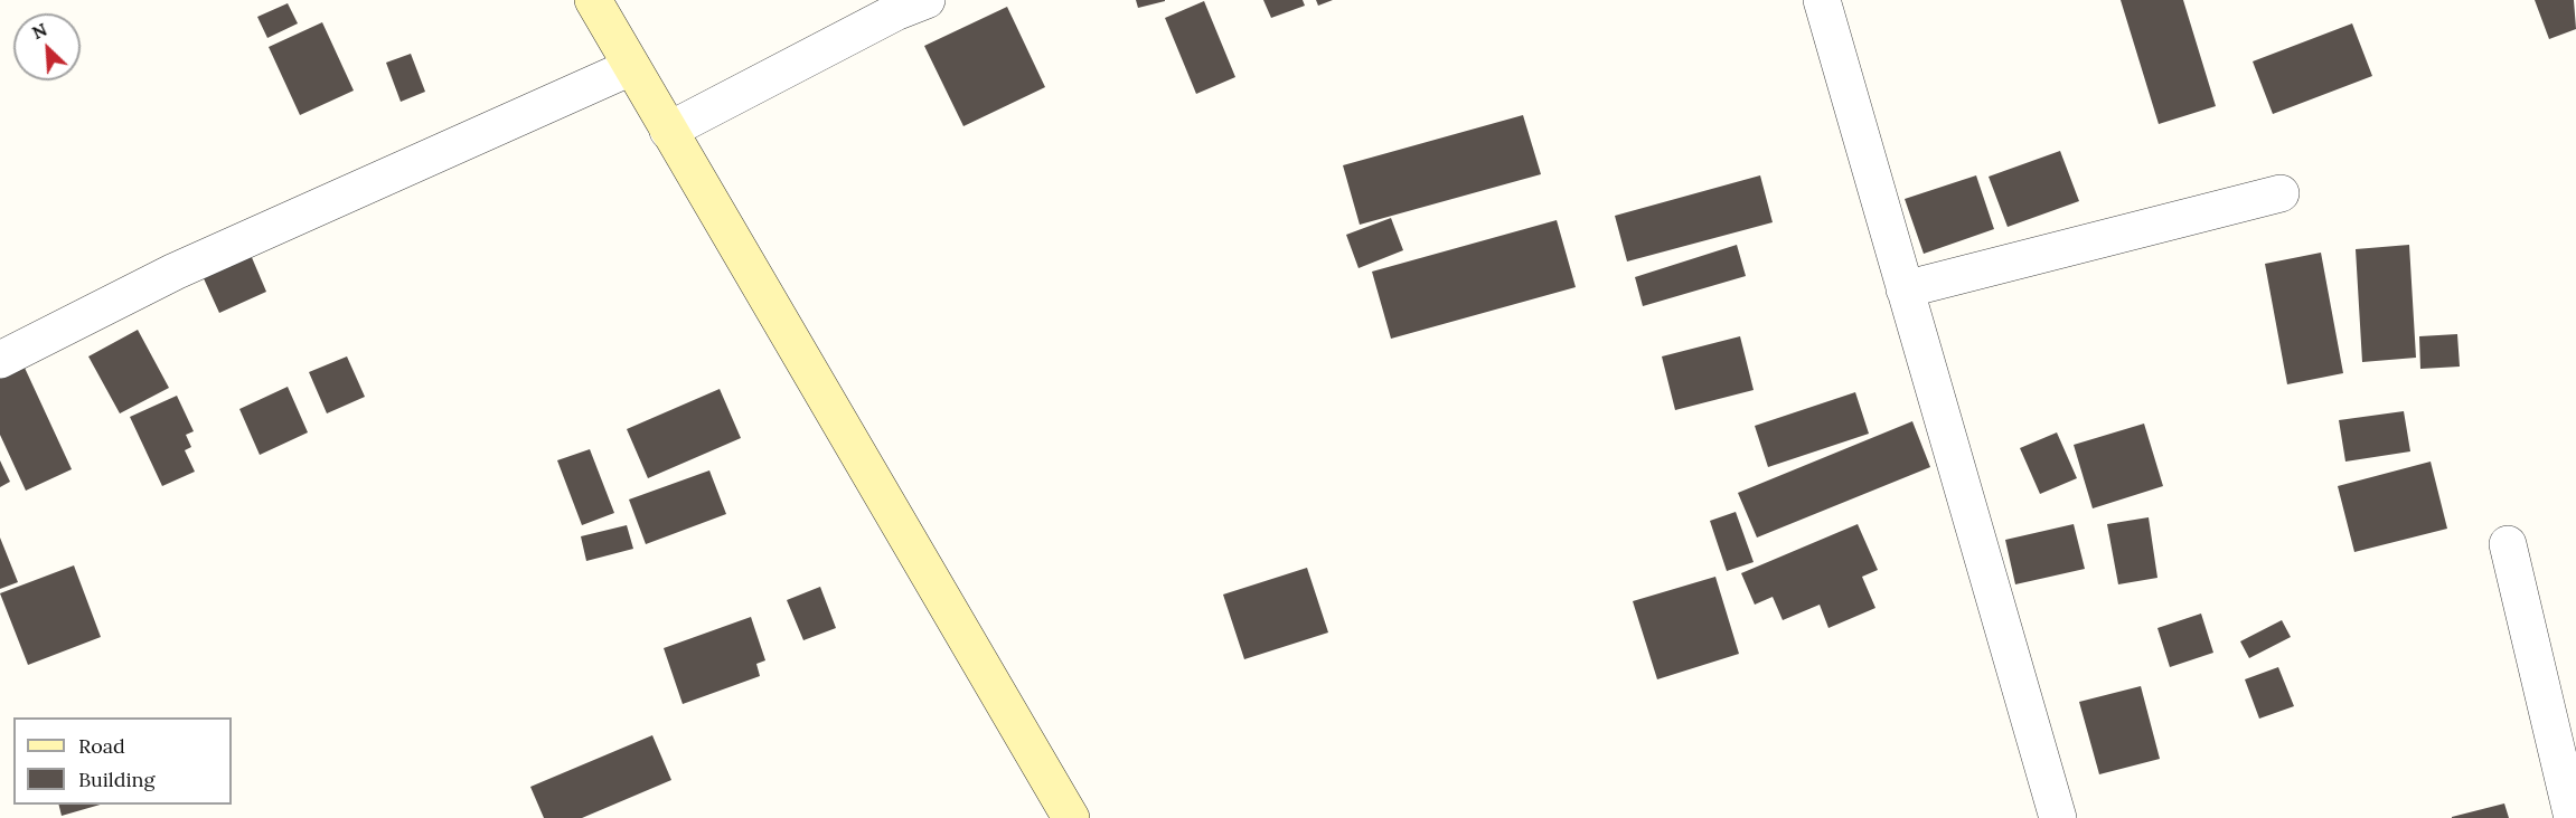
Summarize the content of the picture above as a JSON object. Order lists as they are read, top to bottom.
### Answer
{
  "legend": ["Road", "Building"],
  "north": "top left"
}
